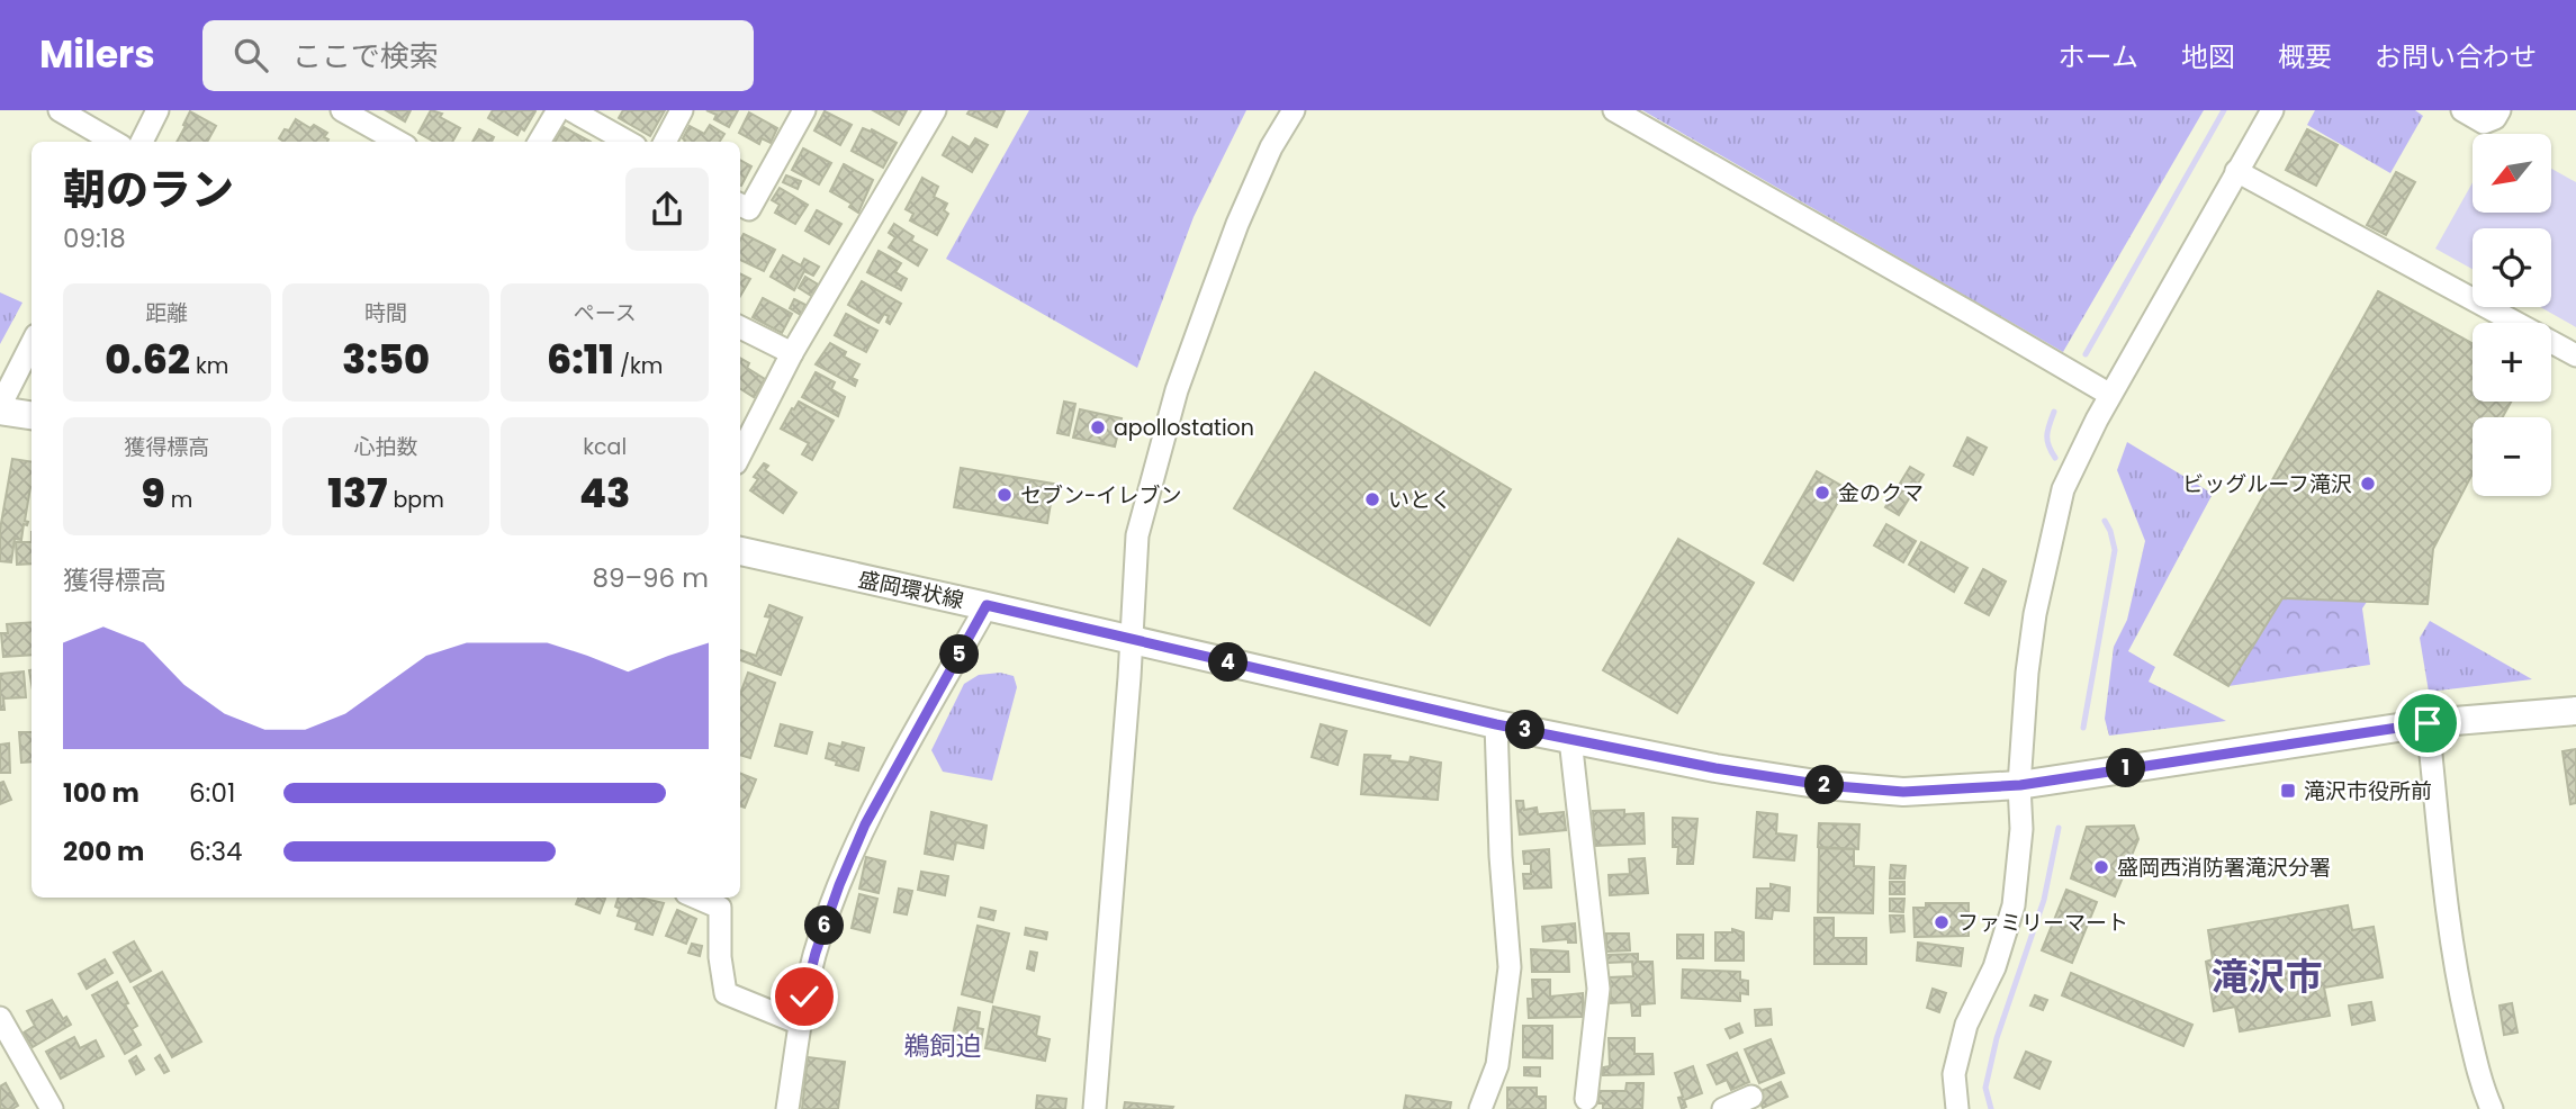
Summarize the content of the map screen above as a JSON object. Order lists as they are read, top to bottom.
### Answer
{
  "streets": {
    "main road": ["盛岡環状線"]
  },
  "districts": ["滝沢市", "鵜飼迫"],
  "places": {
    "other": [
      "apollostation",
      "ビッグルーフ滝沢",
      "金のクマ",
      "セブン-イレブン",
      "いとく",
      "盛岡西消防署滝沢分署",
      "ファミリーマート"
    ],
    "transit": ["滝沢市役所前"]
  },
  "north": "bottom left",
  "page": {
    "header": "Milers",
    "search": "ここで検索",
    "nav": [
      "ホーム",
      "地図",
      "概要",
      "お問い合わせ"
    ],
    "map_buttons": ["+", "−"],
    "heading": ["朝のラン", "09:18"],
    "stats": [
      ["距離", "0.62 km"],
      ["時間", "3:50"],
      ["ペース", "6:11 /km"],
      ["獲得標高", "9 m"],
      ["心拍数", "137 bpm"],
      ["kcal", "43"]
    ],
    "chart": ["獲得標高", "89–96 m"],
    "pins": [
      "5",
      "4",
      "3",
      "1",
      "2",
      "6"
    ],
    "list": [
      {
        "name": "100 m",
        "note": "6:01"
      },
      {
        "name": "200 m",
        "note": "6:34"
      }
    ]
  }
}
